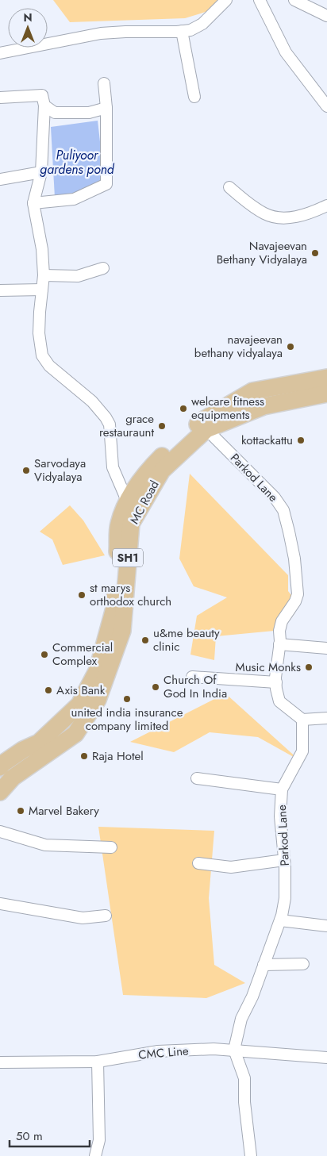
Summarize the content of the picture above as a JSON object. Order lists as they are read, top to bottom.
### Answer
{
  "streets": {
    "main road": ["MC Road", "SH1"],
    "street": ["Parkod Lane", "CMC Line"]
  },
  "crossings": [
    ["Parkod Lane", "MC Road"],
    ["Parkod Lane", "CMC Line"]
  ],
  "water": ["Puliyoor gardens pond"],
  "places": [
    "Navajeevan Bethany Vidyalaya",
    "navajeevan bethany vidyalaya",
    "welcare fitness equipments",
    "grace restauraunt",
    "kottackattu",
    "Sarvodaya Vidyalaya",
    "st marys orthodox church",
    "u&me beauty clinic",
    "Commercial Complex",
    "Music Monks",
    "Church Of God In India",
    "Axis Bank",
    "united india insurance company limited",
    "Raja Hotel",
    "Marvel Bakery"
  ],
  "scale_bar": "50 m",
  "north": "top"
}
